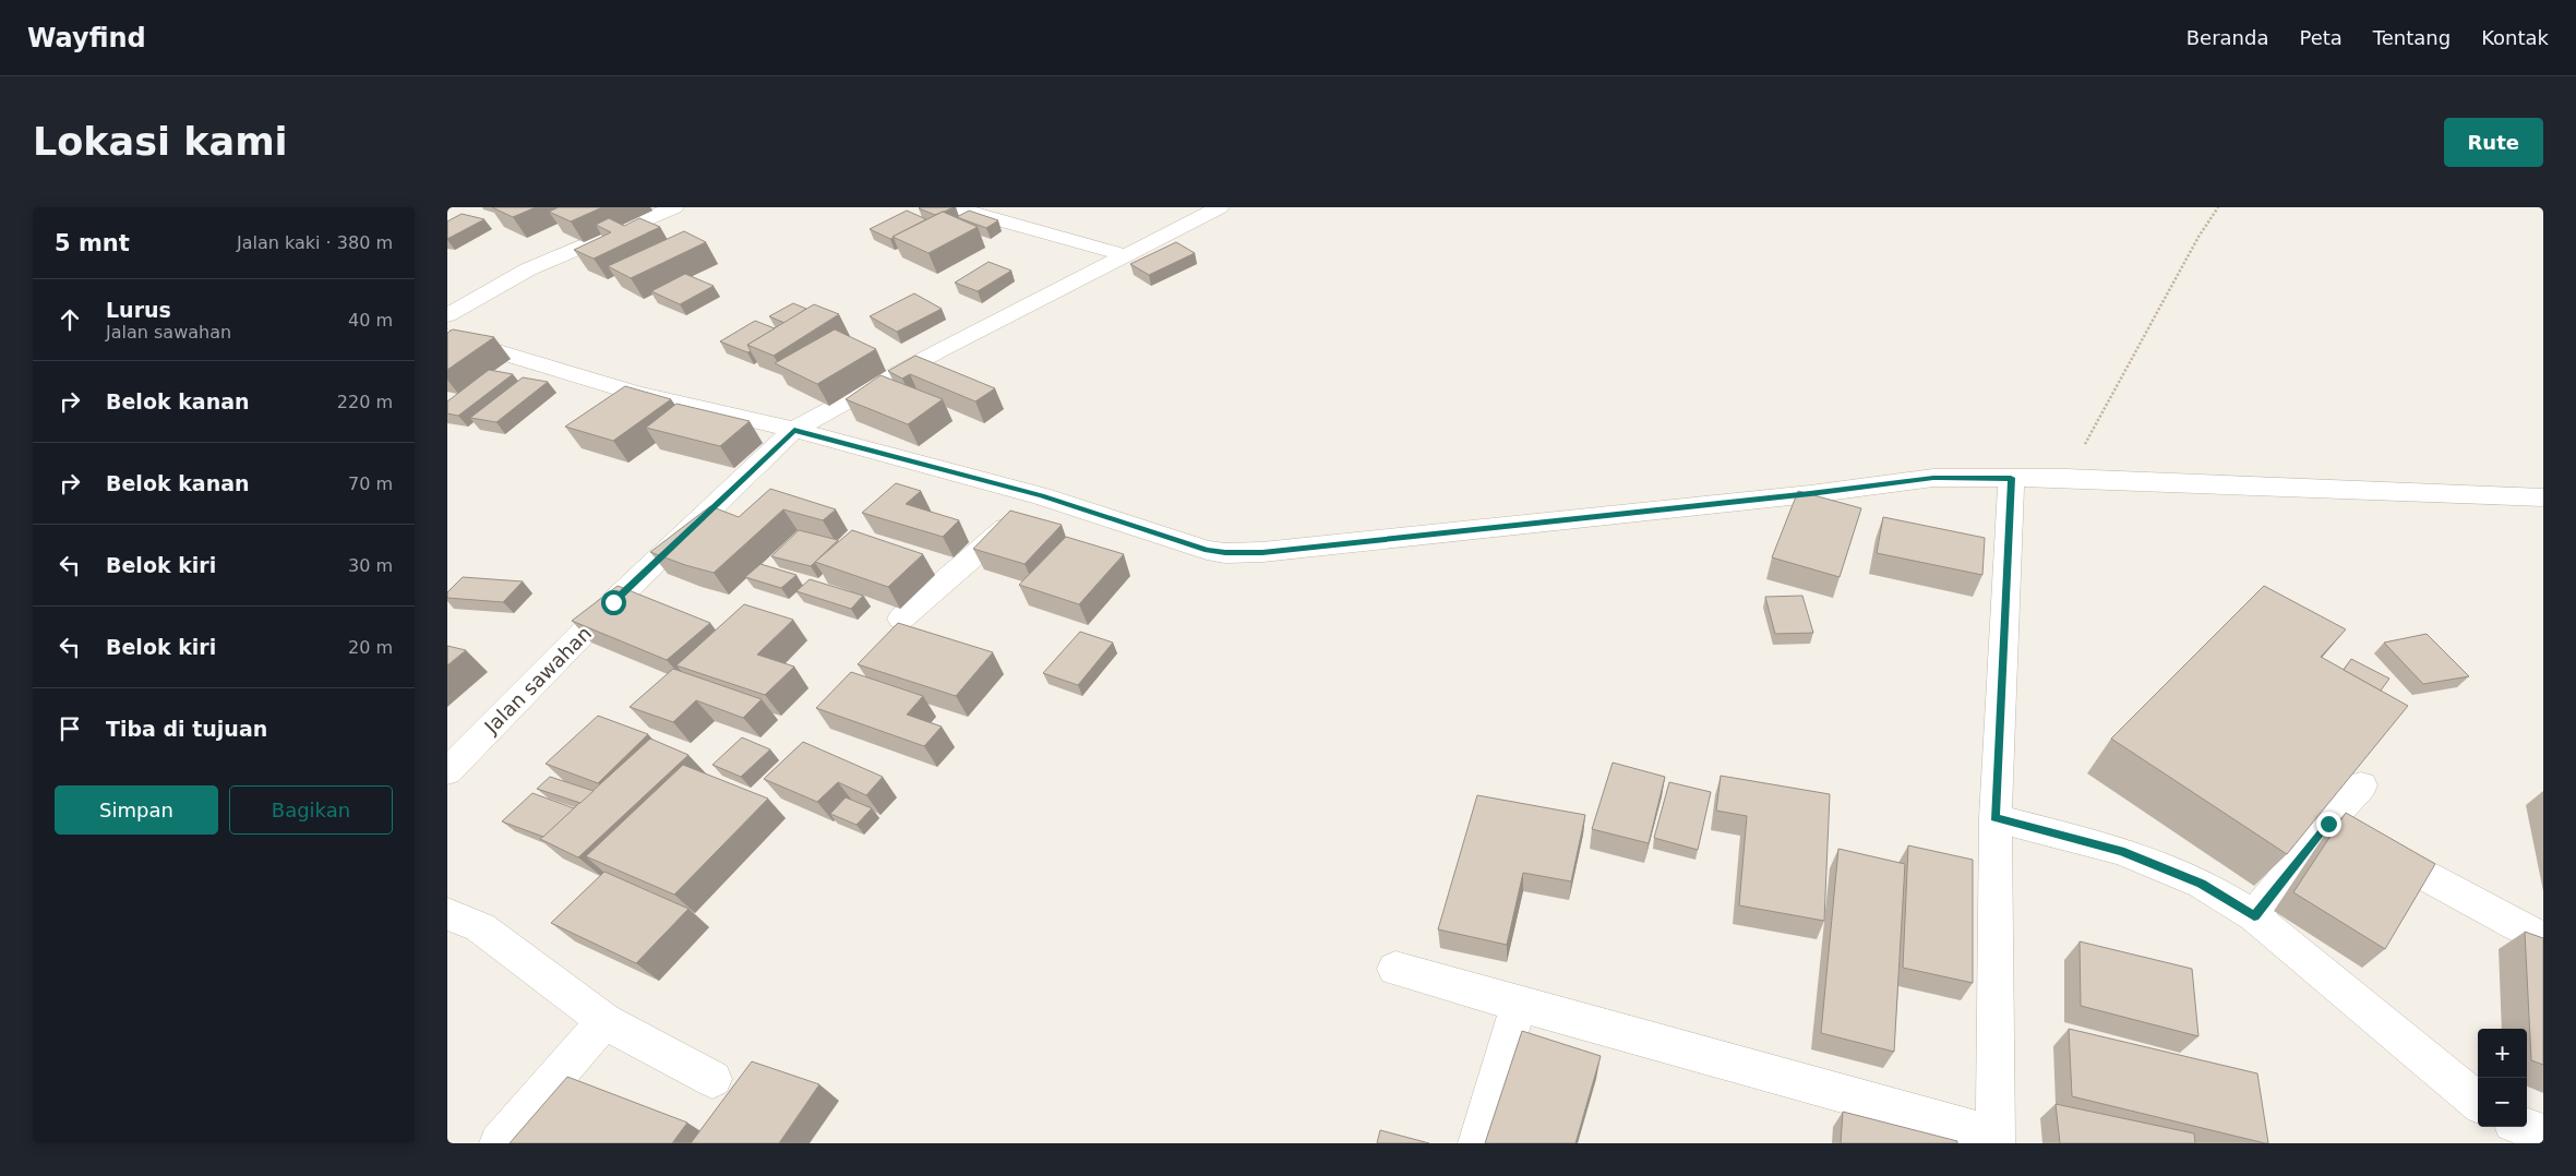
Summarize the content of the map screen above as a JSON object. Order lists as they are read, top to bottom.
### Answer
{
  "streets": {
    "street": ["Jalan sawahan"]
  },
  "page": {
    "header": "Wayfind",
    "nav": [
      "Beranda",
      "Peta",
      "Tentang",
      "Kontak"
    ],
    "buttons": [
      "Rute",
      ["Simpan", "Bagikan"]
    ],
    "title": "Lokasi kami",
    "heading": ["5 mnt", "Jalan kaki · 380 m"],
    "list": [
      ["Lurus", "Jalan sawahan", "40 m"],
      ["Belok kanan", "220 m"],
      ["Belok kanan", "70 m"],
      ["Belok kiri", "30 m"],
      ["Belok kiri", "20 m"],
      "Tiba di tujuan"
    ],
    "map_buttons": ["+", "−"]
  }
}
